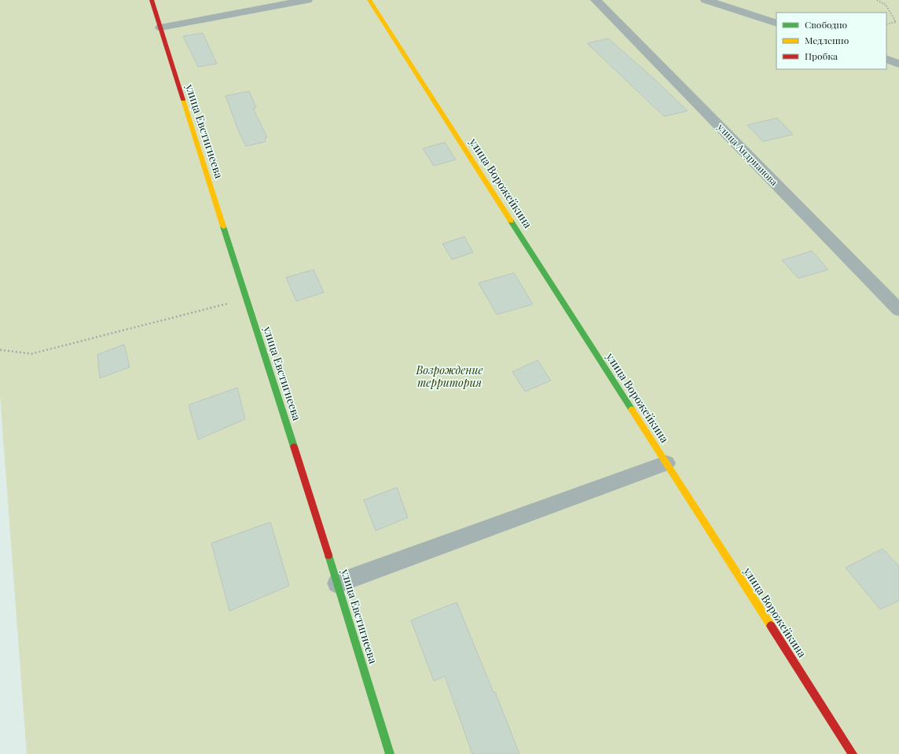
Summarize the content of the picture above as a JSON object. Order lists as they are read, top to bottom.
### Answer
{
  "streets": {
    "street": ["улица Евстигнеева", "улица Андрианова", "улица Ворожейкина"]
  },
  "parks": ["Возрождение территория"],
  "legend": ["Свободно", "Медленно", "Пробка"]
}
